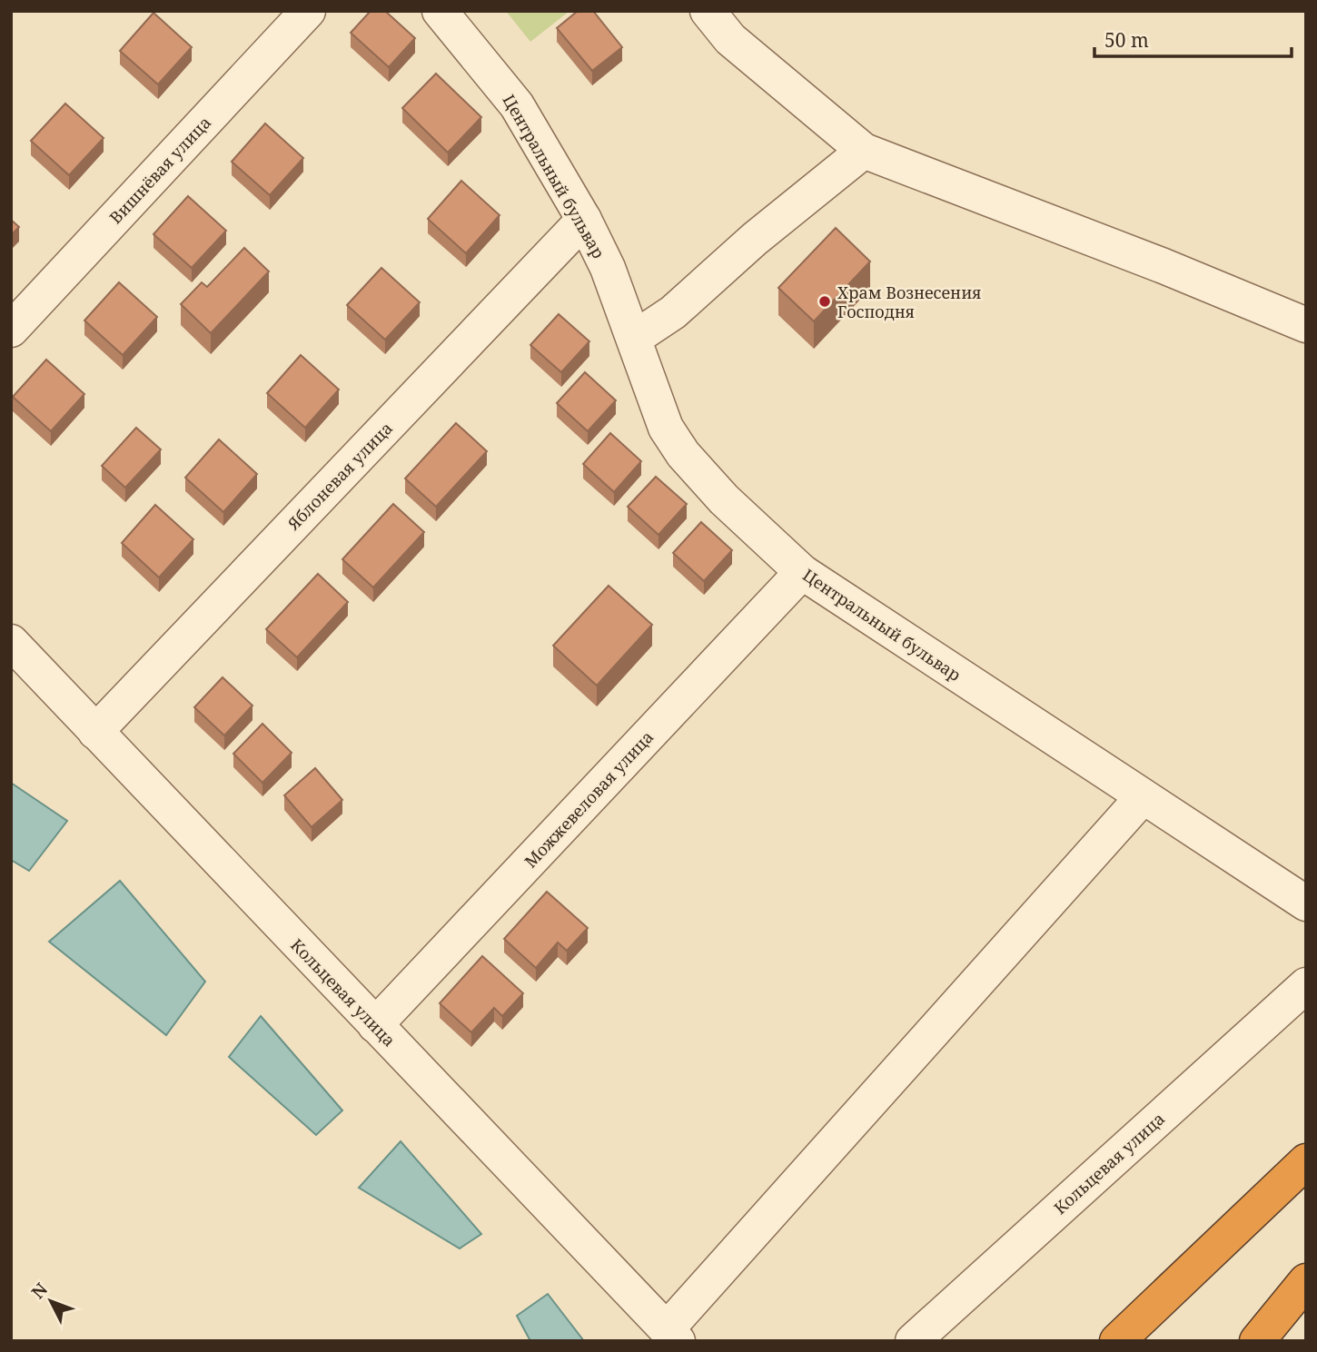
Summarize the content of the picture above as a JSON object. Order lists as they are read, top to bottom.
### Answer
{
  "streets": {
    "street": [
      "Вишнёвая улица",
      "Центральный бульвар",
      "Яблоневая улица",
      "Можжевеловая улица",
      "Кольцевая улица"
    ]
  },
  "crossings": [
    ["Центральный бульвар", "Яблоневая улица"],
    ["Центральный бульвар", "Можжевеловая улица"],
    ["Яблоневая улица", "Кольцевая улица"],
    ["Можжевеловая улица", "Кольцевая улица"]
  ],
  "places": ["Храм Вознесения Господня"],
  "scale_bar": "50 m",
  "north": "top left"
}
